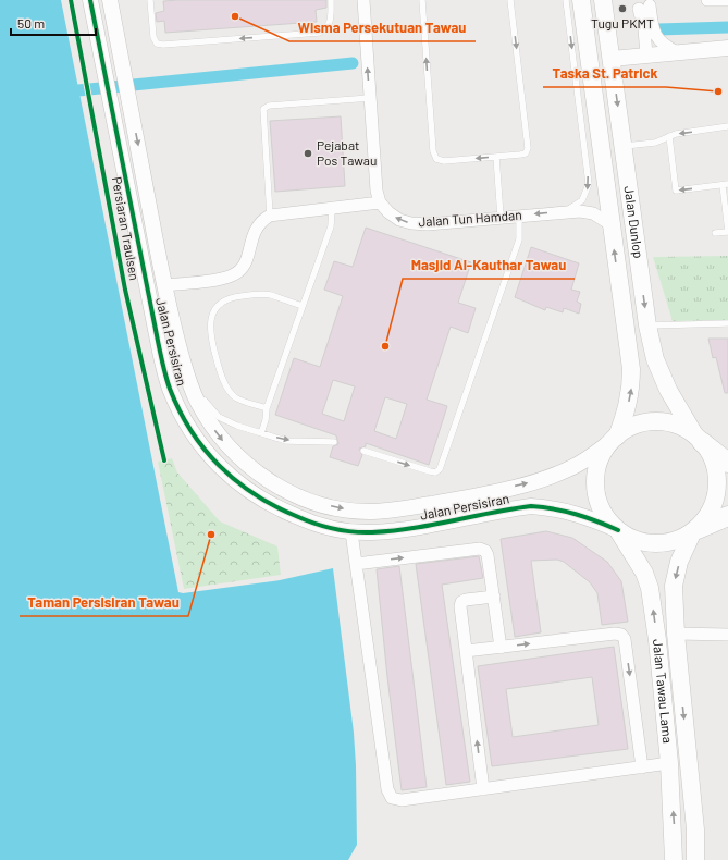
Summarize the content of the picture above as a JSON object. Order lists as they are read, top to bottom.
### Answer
{
  "streets": {
    "main road": ["Jalan Dunlop", "Jalan Tawau Lama"],
    "street": ["Jalan Tun Hamdan", "Jalan Persisiran"],
    "cycle path": ["Persiaran Traulsen"]
  },
  "crossings": [
    ["Jalan Tun Hamdan", "Jalan Dunlop"],
    ["Jalan Dunlop", "Jalan Persisiran"],
    ["Jalan Dunlop", "Jalan Tawau Lama"],
    ["Jalan Persisiran", "Jalan Tawau Lama"]
  ],
  "one_way": ["Jalan Tun Hamdan"],
  "places": [
    "Tugu PKMT",
    "Wisma Persekutuan Tawau",
    "Taska St. Patrick",
    "Pejabat Pos Tawau",
    "Masjid Al-Kauthar Tawau",
    "Taman Persisiran Tawau"
  ],
  "scale_bar": "50 m"
}
